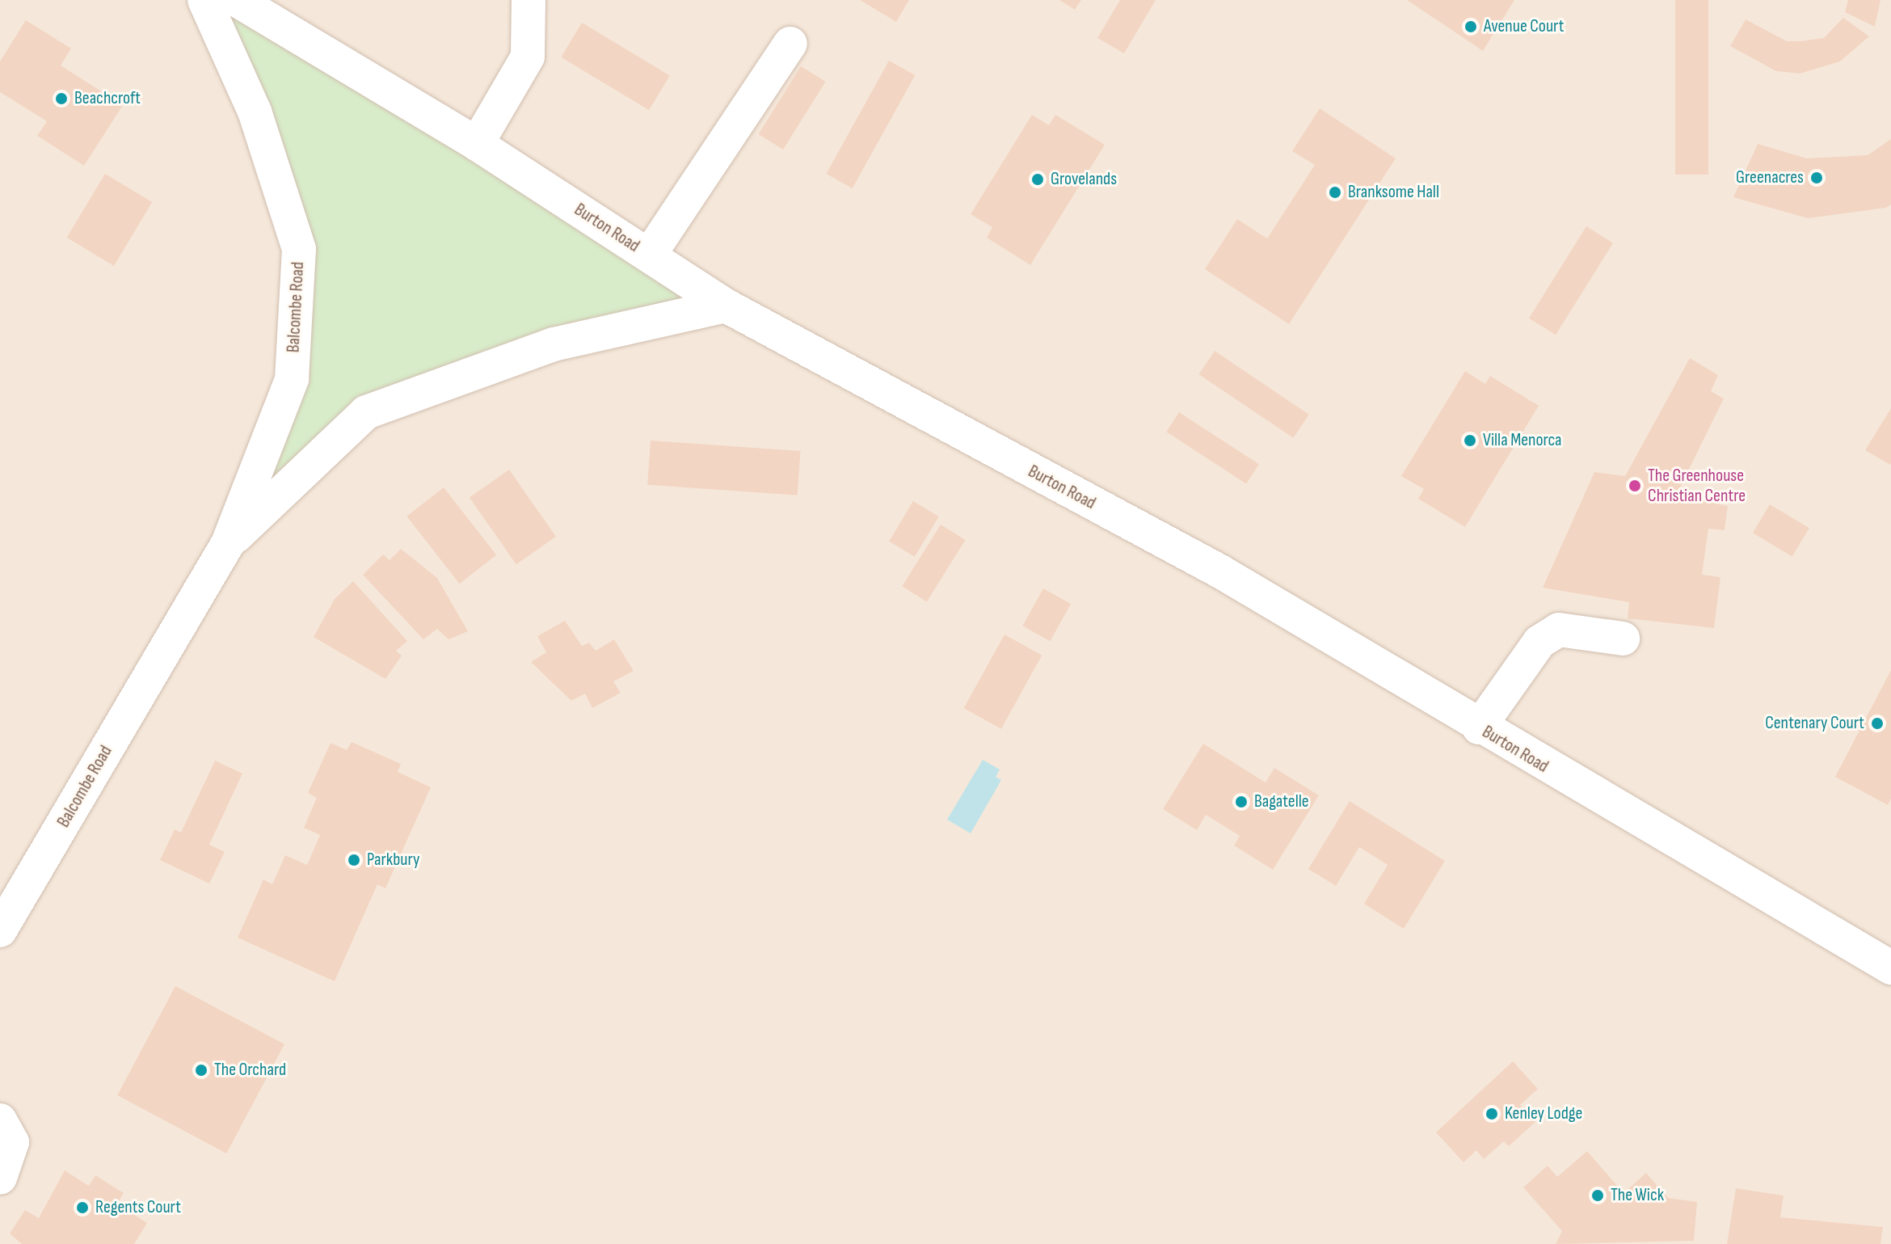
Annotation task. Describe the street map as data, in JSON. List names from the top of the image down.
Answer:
{
  "streets": {
    "street": ["Burton Road", "Balcombe Road"]
  },
  "crossings": [
    ["Burton Road", "Balcombe Road"]
  ],
  "places": [
    "Avenue Court",
    "Beachcroft",
    "Greenacres",
    "Grovelands",
    "Branksome Hall",
    "Villa Menorca",
    "The Greenhouse Christian Centre",
    "Centenary Court",
    "Bagatelle",
    "Parkbury",
    "The Orchard",
    "Kenley Lodge",
    "The Wick",
    "Regents Court"
  ]
}
